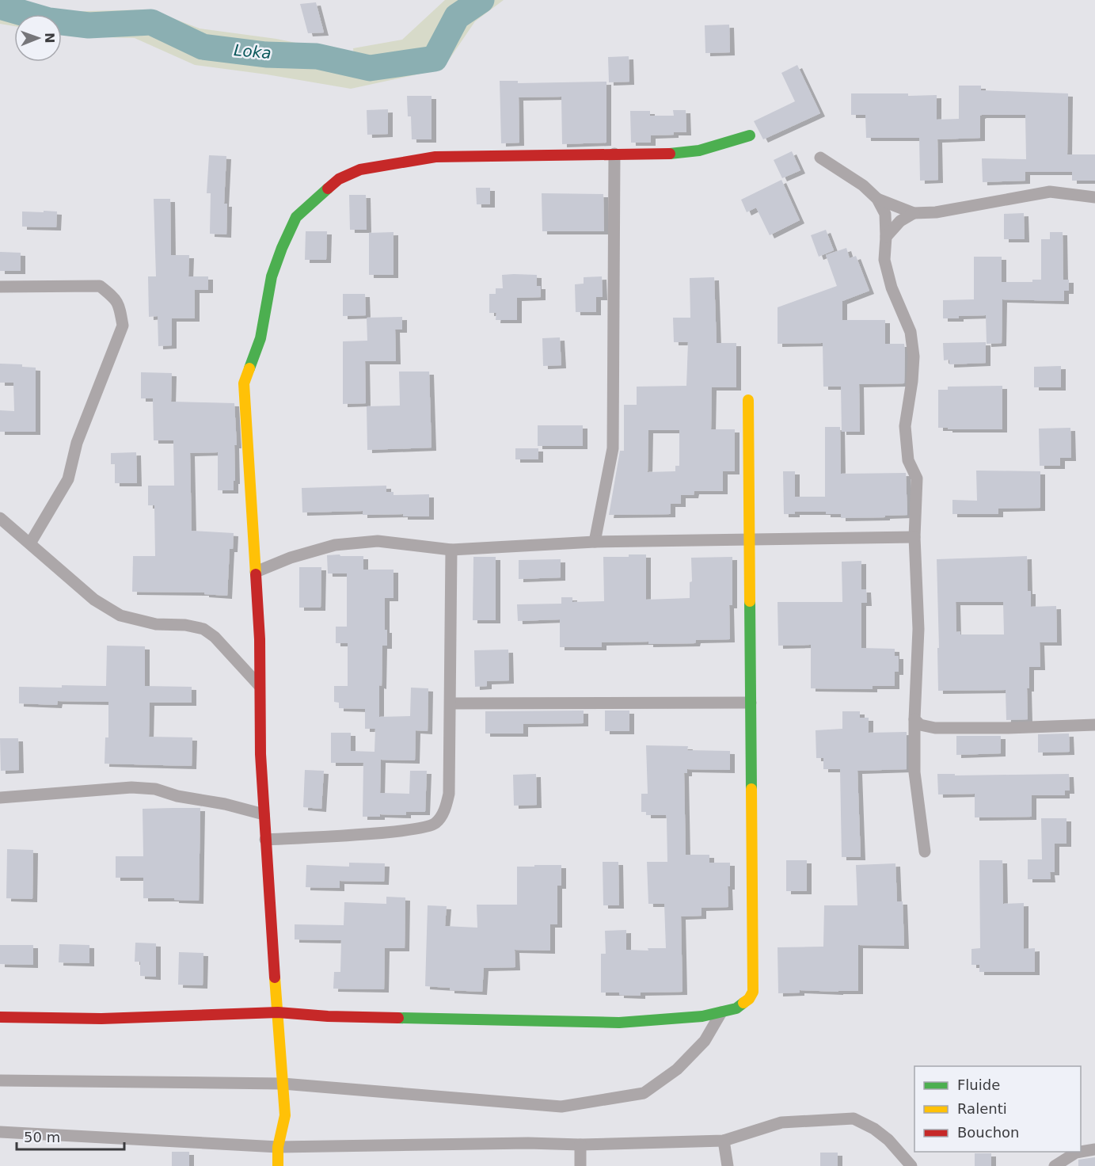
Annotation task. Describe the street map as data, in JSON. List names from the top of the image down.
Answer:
{
  "water": ["Loka"],
  "legend": ["Fluide", "Ralenti", "Bouchon"],
  "scale_bar": "50 m",
  "north": "right"
}
